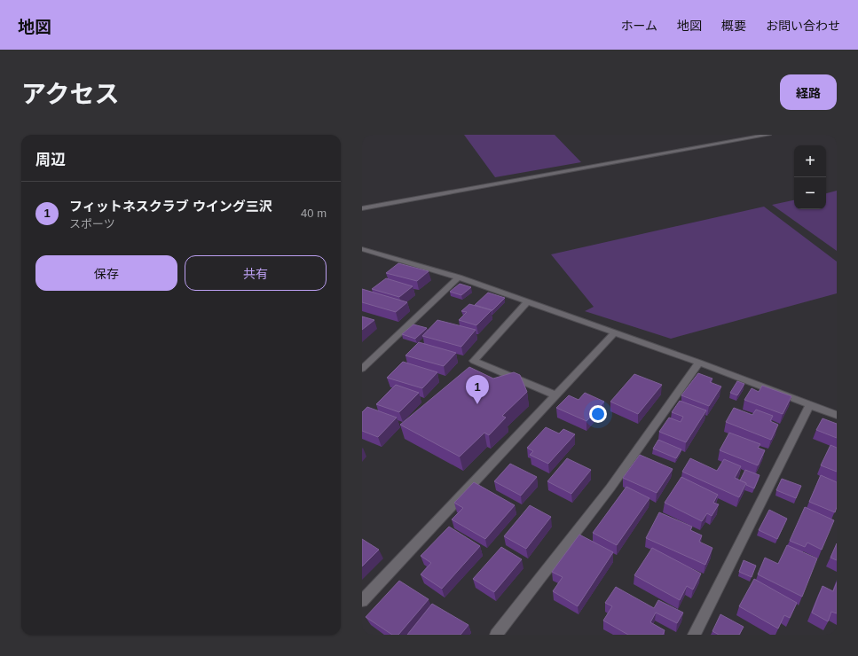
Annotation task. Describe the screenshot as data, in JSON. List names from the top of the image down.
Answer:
{
  "page": {
    "header": "地図",
    "nav": [
      "ホーム",
      "地図",
      "概要",
      "お問い合わせ"
    ],
    "title": "アクセス",
    "buttons": [
      "経路",
      ["保存", "共有"]
    ],
    "heading": "周辺",
    "map_buttons": ["+", "−"],
    "list": [
      {
        "mark": "1",
        "name": "フィットネスクラブ ウイング三沢",
        "note": "スポーツ",
        "value": "40 m"
      }
    ],
    "pins": "1"
  }
}
